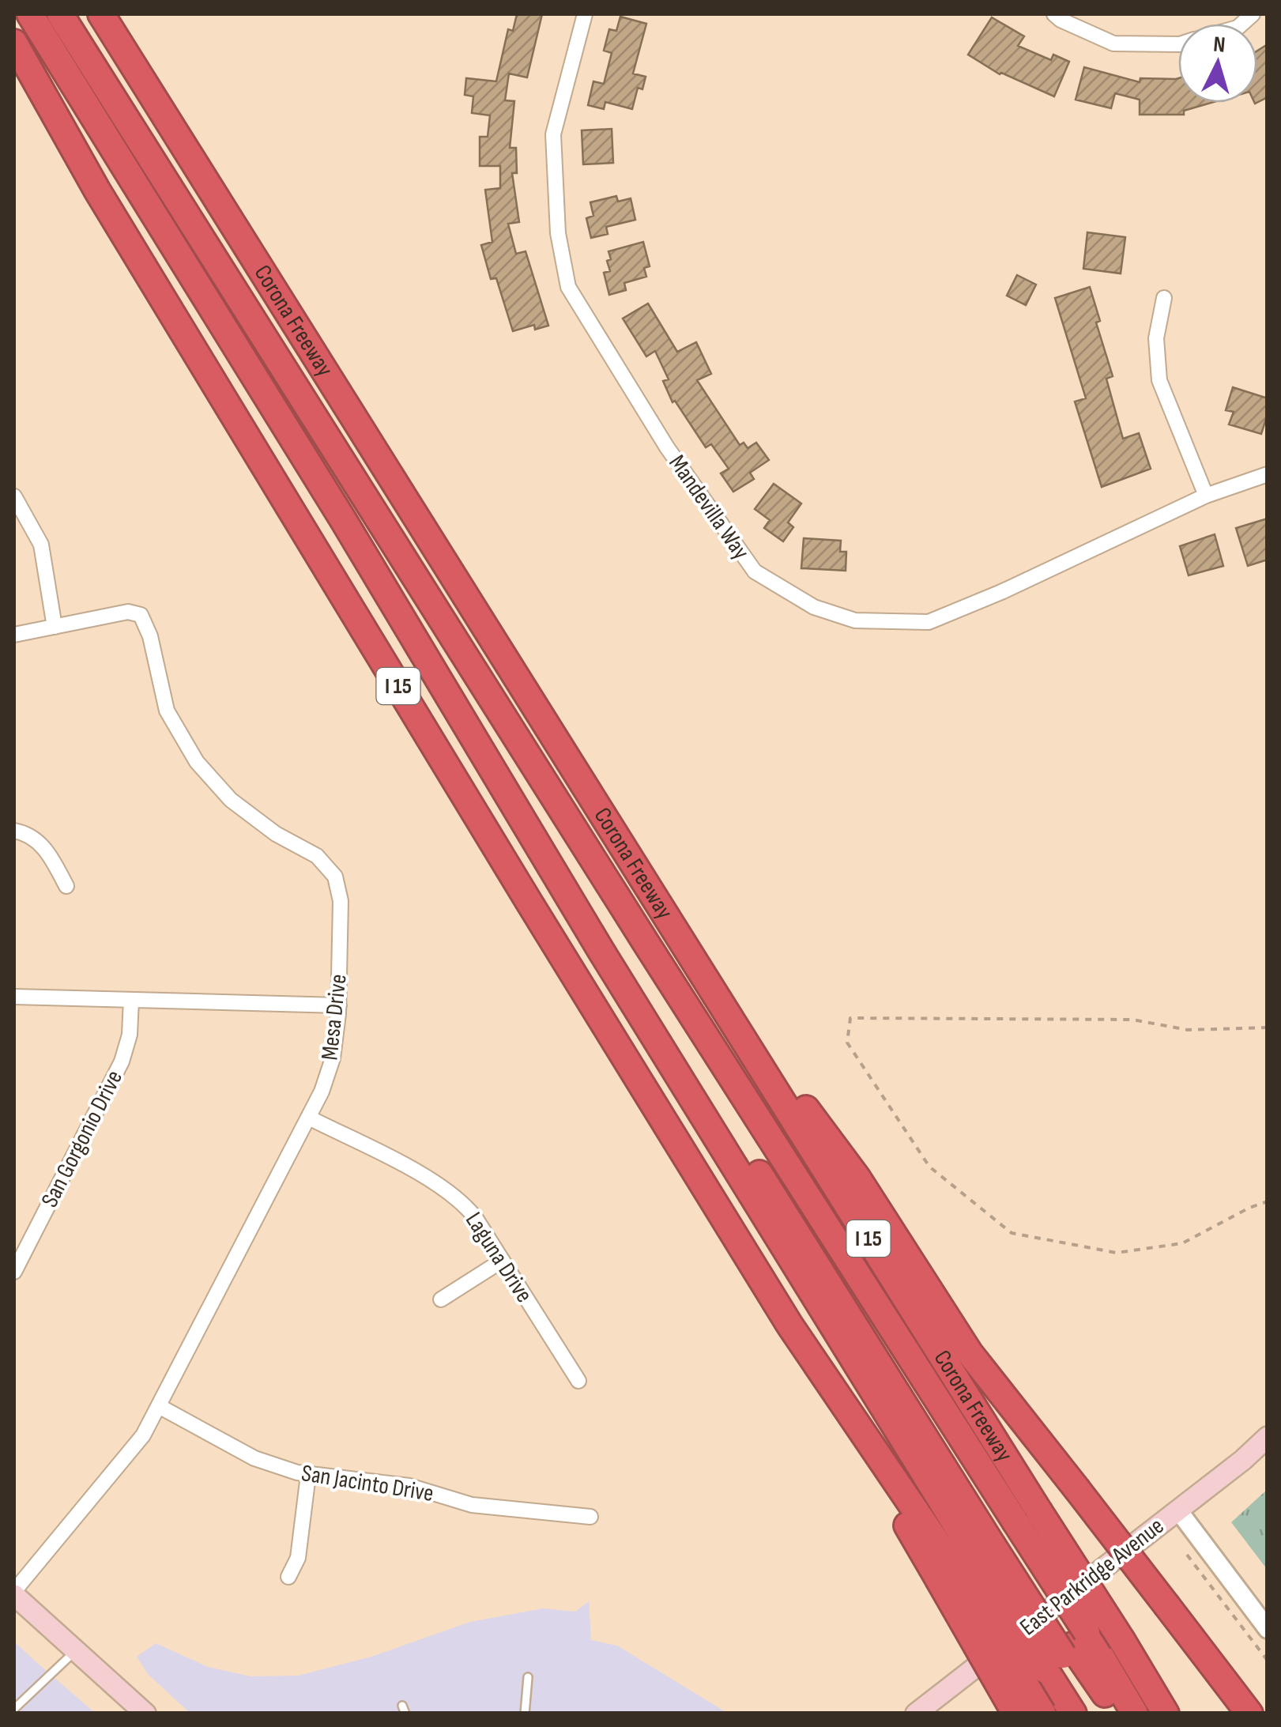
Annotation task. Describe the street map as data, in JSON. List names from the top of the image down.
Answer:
{
  "streets": {
    "highway": ["Corona Freeway", "I 15"],
    "main road": ["East Parkridge Avenue"],
    "street": [
      "Mandevilla Way",
      "Mesa Drive",
      "San Gorgonio Drive",
      "Laguna Drive",
      "San Jacinto Drive"
    ]
  },
  "crossings": [
    ["Mesa Drive", "Laguna Drive"],
    ["Mesa Drive", "San Jacinto Drive"]
  ],
  "north": "top"
}
